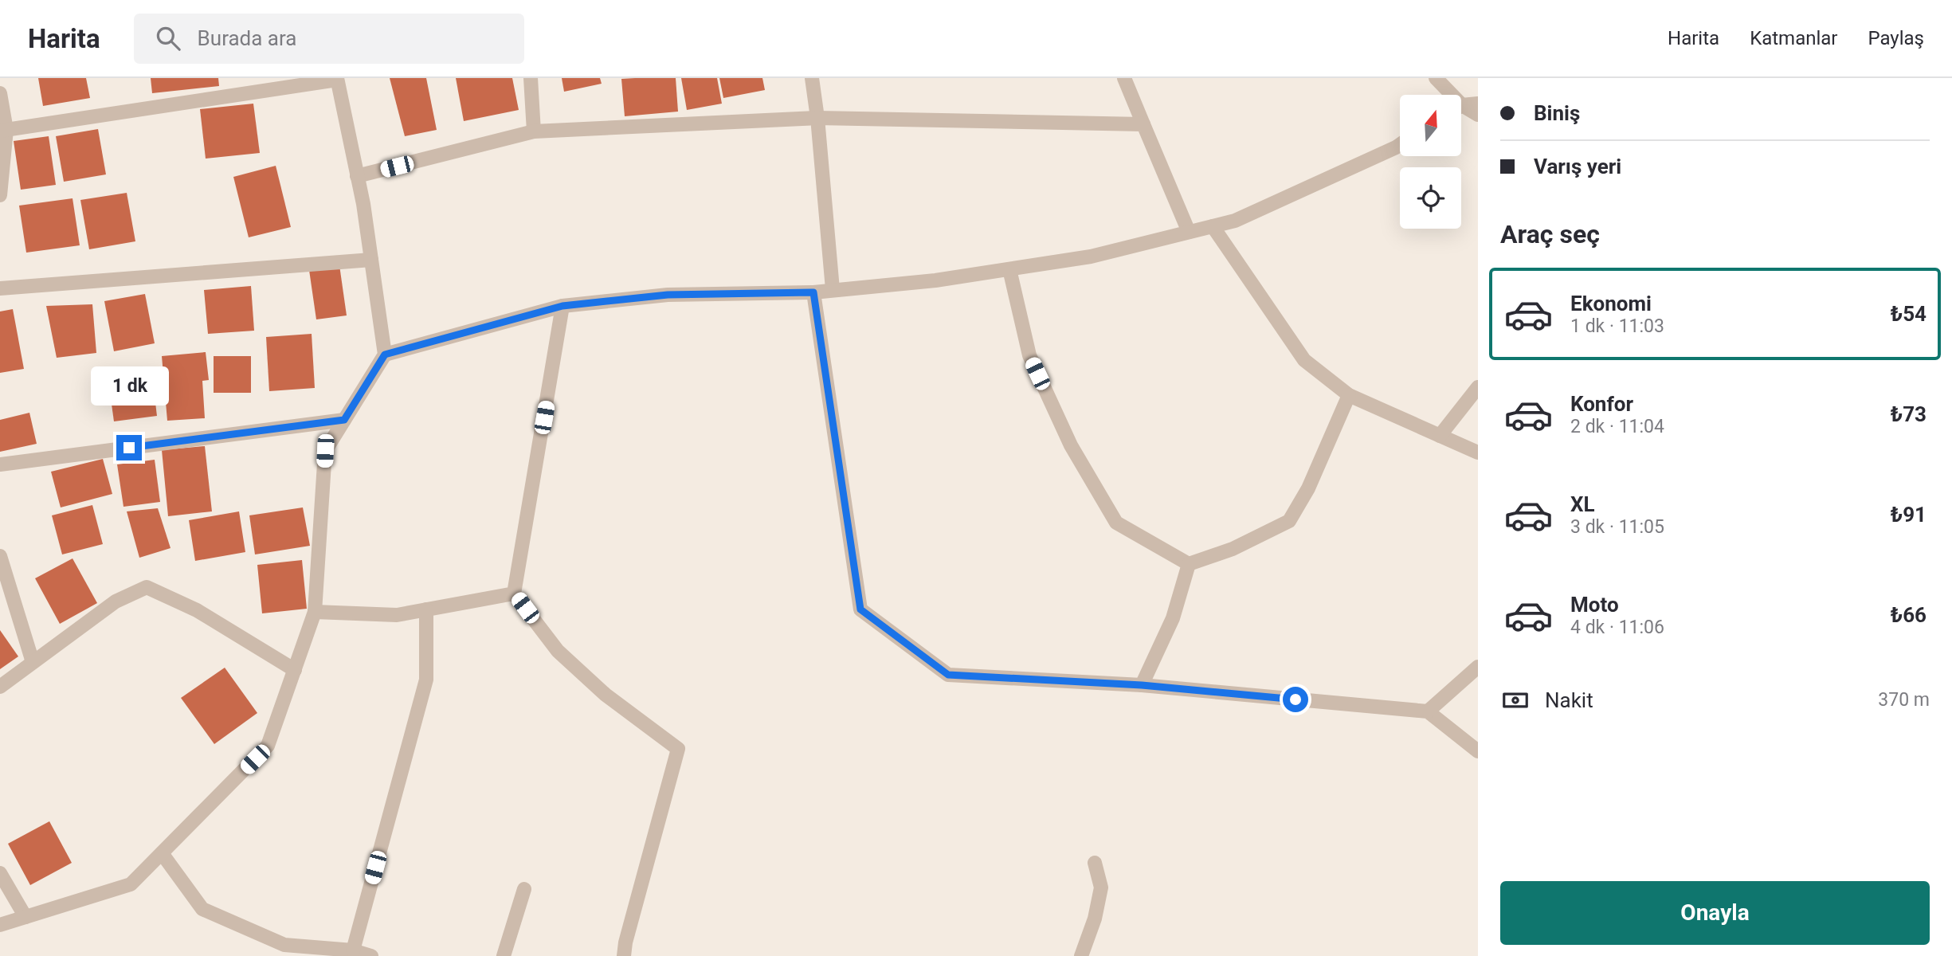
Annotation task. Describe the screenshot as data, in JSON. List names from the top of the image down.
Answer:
{
  "north": "top",
  "page": {
    "header": "Harita",
    "search": "Burada ara",
    "nav": ["Harita", "Katmanlar", "Paylaş"],
    "banner": ["Biniş", "Varış yeri"],
    "heading": "Araç seç",
    "list": [
      {
        "name": "Ekonomi",
        "note": "1 dk · 11:03",
        "value": "₺54"
      },
      {
        "name": "Konfor",
        "note": "2 dk · 11:04",
        "value": "₺73"
      },
      {
        "name": "XL",
        "note": "3 dk · 11:05",
        "value": "₺91"
      },
      {
        "name": "Moto",
        "note": "4 dk · 11:06",
        "value": "₺66"
      }
    ],
    "bubble": "1 dk",
    "pay": ["Nakit", "370 m"],
    "buttons": "Onayla"
  }
}
